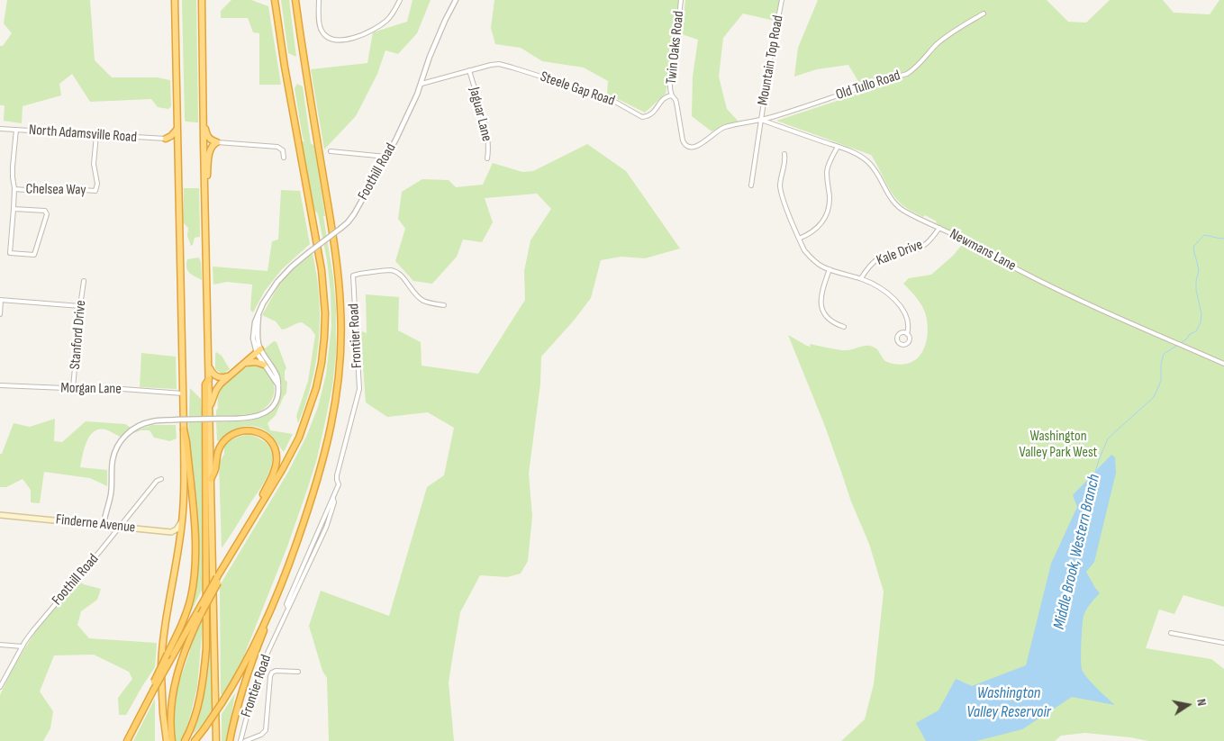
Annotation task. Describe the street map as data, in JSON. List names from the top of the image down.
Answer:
{
  "streets": {
    "main road": ["Finderne Avenue"],
    "street": [
      "Twin Oaks Road",
      "Mountain Top Road",
      "Old Tullo Road",
      "Steele Gap Road",
      "Jaguar Lane",
      "North Adamsville Road",
      "Foothill Road",
      "Chelsea Way",
      "Newmans Lane",
      "Kale Drive",
      "Stanford Drive",
      "Frontier Road",
      "Morgan Lane"
    ]
  },
  "crossings": [
    ["Twin Oaks Road", "Steele Gap Road"],
    ["Mountain Top Road", "Old Tullo Road"],
    ["Mountain Top Road", "Newmans Lane"],
    ["Old Tullo Road", "Newmans Lane"],
    ["Steele Gap Road", "Jaguar Lane"],
    ["Steele Gap Road", "Foothill Road"],
    ["North Adamsville Road", "Chelsea Way"],
    ["Foothill Road", "Finderne Avenue"],
    ["Newmans Lane", "Kale Drive"],
    ["Stanford Drive", "Morgan Lane"]
  ],
  "water": ["Middle Brook, Western Branch", "Washington Valley Reservoir"],
  "parks": ["Washington Valley Park West"],
  "north": "right"
}
